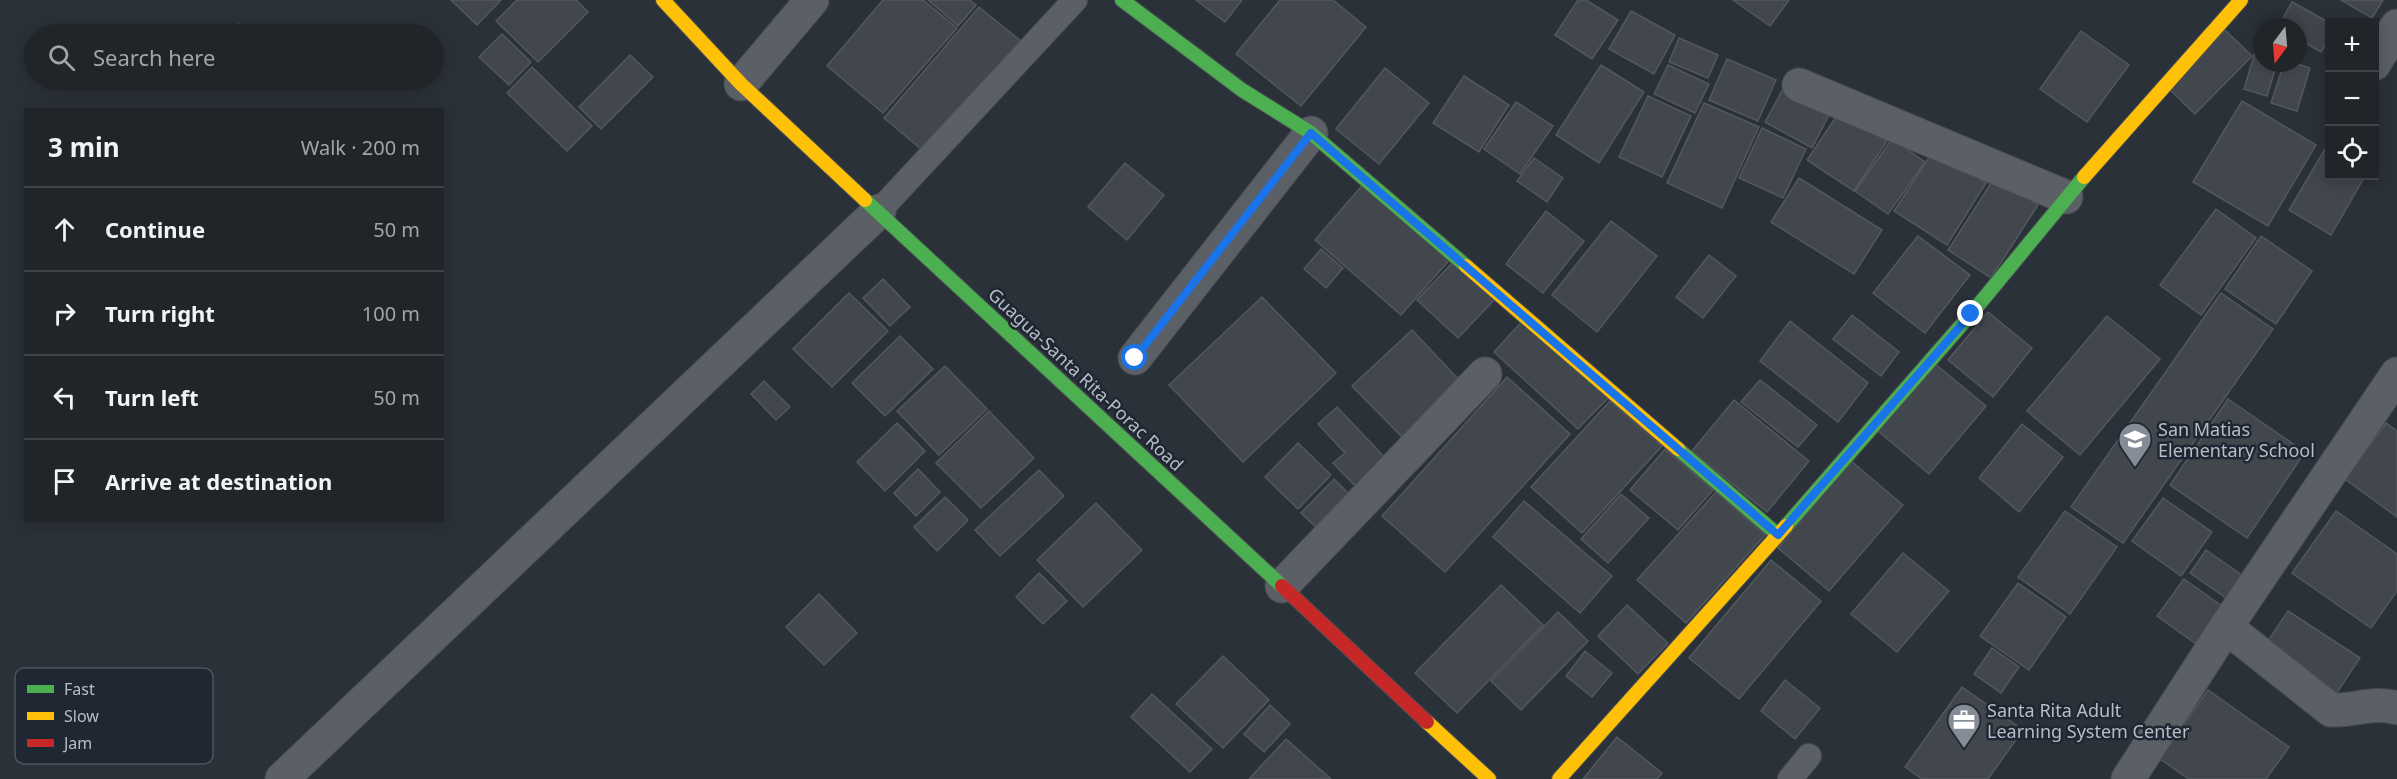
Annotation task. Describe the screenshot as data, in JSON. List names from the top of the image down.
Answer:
{
  "streets": {
    "street": ["Guagua-Santa Rita-Porac Road"]
  },
  "places": {
    "school or university": ["San Matias Elementary School"],
    "office": ["Santa Rita Adult Learning System Center"]
  },
  "legend": ["Fast", "Slow", "Jam"],
  "north": "bottom",
  "page": {
    "map_buttons": ["+", "−"],
    "search": "Search here",
    "heading": ["3 min", "Walk · 200 m"],
    "list": [
      ["Continue", "50 m"],
      ["Turn right", "100 m"],
      ["Turn left", "50 m"],
      "Arrive at destination"
    ]
  }
}
